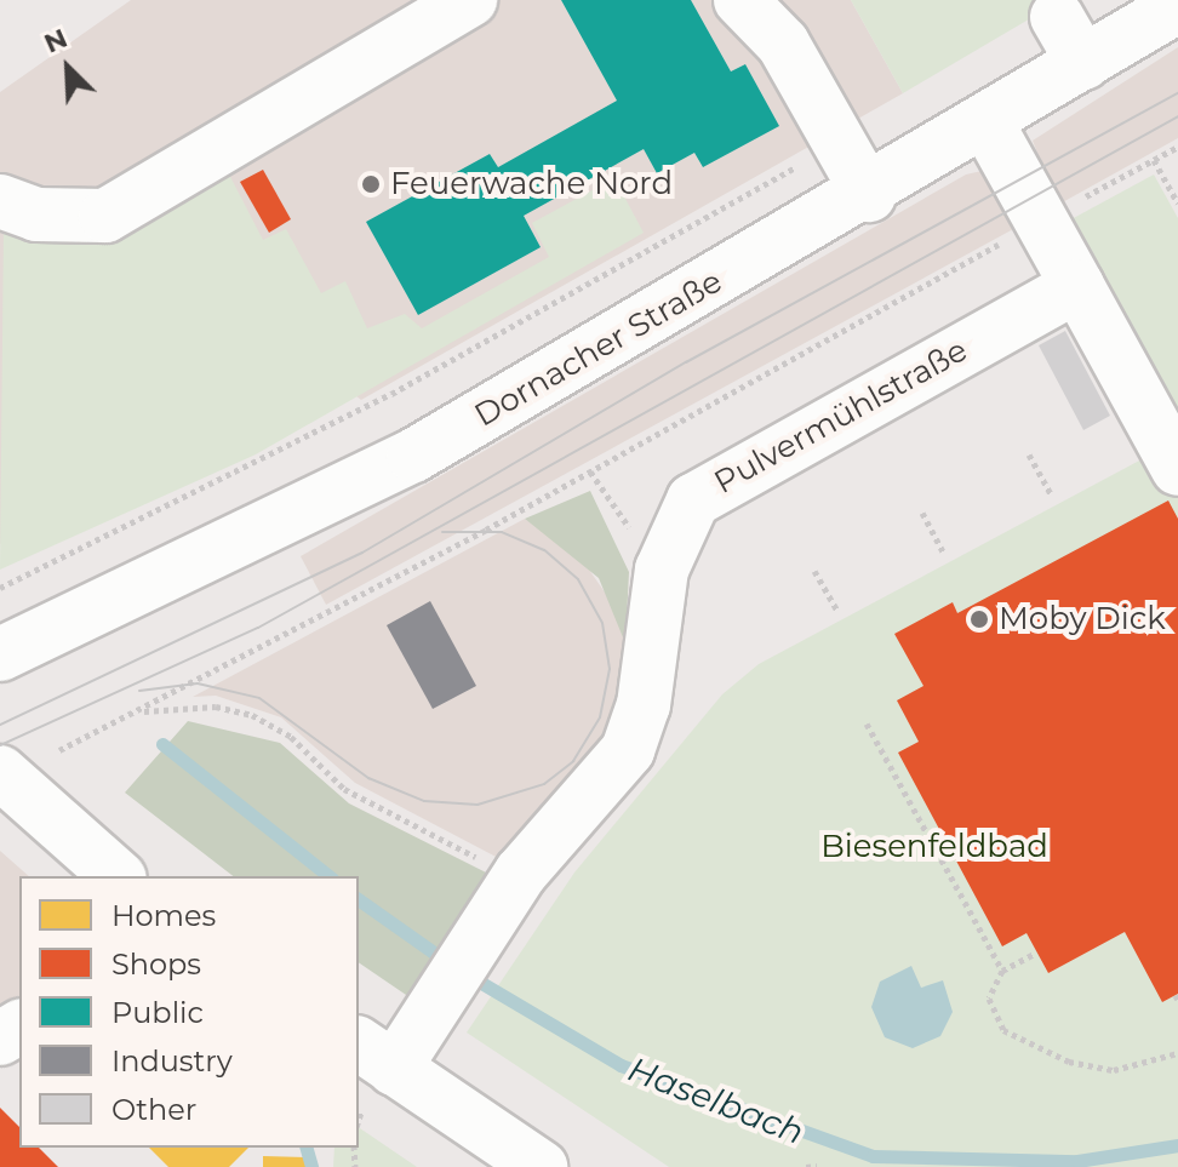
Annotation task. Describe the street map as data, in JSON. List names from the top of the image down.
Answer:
{
  "streets": {
    "street": ["Dornacher Straße", "Pulvermühlstraße"]
  },
  "water": ["Haselbach"],
  "parks": ["Biesenfeldbad"],
  "places": ["Feuerwache Nord", "Moby Dick"],
  "legend": [
    "Homes",
    "Shops",
    "Public",
    "Industry",
    "Other"
  ],
  "north": "top left"
}
